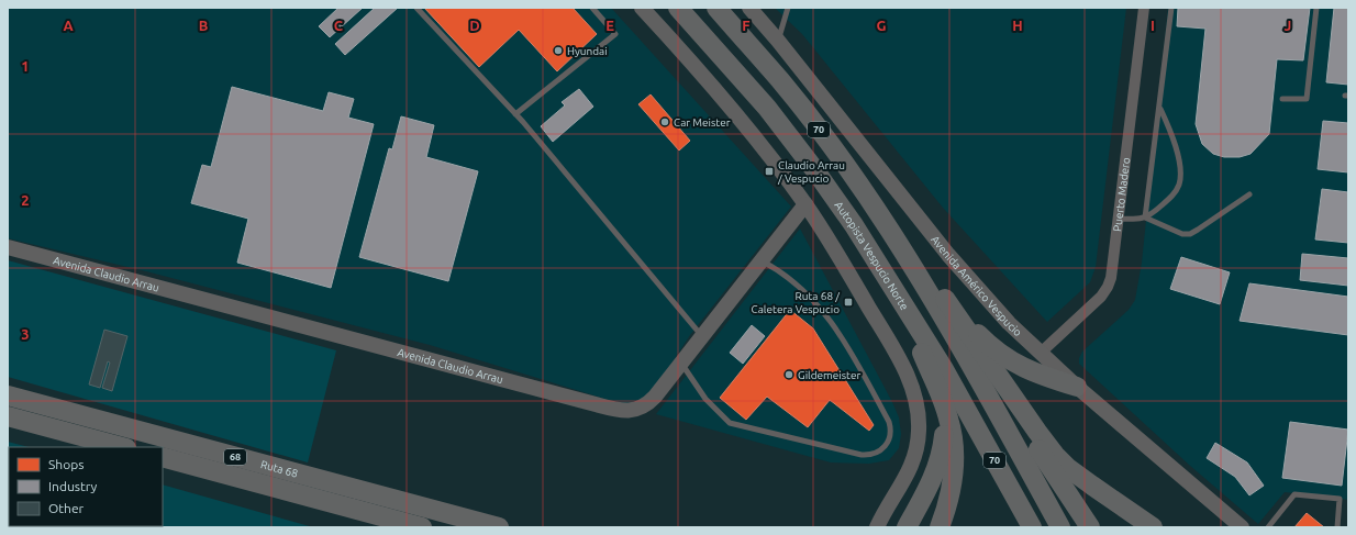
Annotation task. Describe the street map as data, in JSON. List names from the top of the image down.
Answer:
{
  "streets": {
    "highway": [
      "70",
      "Autopista Vespucio Norte",
      "68",
      "Ruta 68"
    ],
    "main road": ["Avenida Claudio Arrau", "Avenida Américo Vespucio"],
    "street": ["Puerto Madero"]
  },
  "crossings": [
    ["Puerto Madero", "Avenida Américo Vespucio"]
  ],
  "places": {
    "other": ["Hyundai", "Car Meister", "Gildemeister"],
    "transit": ["Claudio Arrau / Vespucio", "Ruta 68 / Caletera Vespucio"]
  },
  "legend": ["Shops", "Industry", "Other"],
  "grid": {
    "columns": [
      "A",
      "B",
      "C",
      "D",
      "E",
      "F",
      "G",
      "H",
      "I",
      "J"
    ],
    "rows": ["1", "2", "3"]
  }
}
